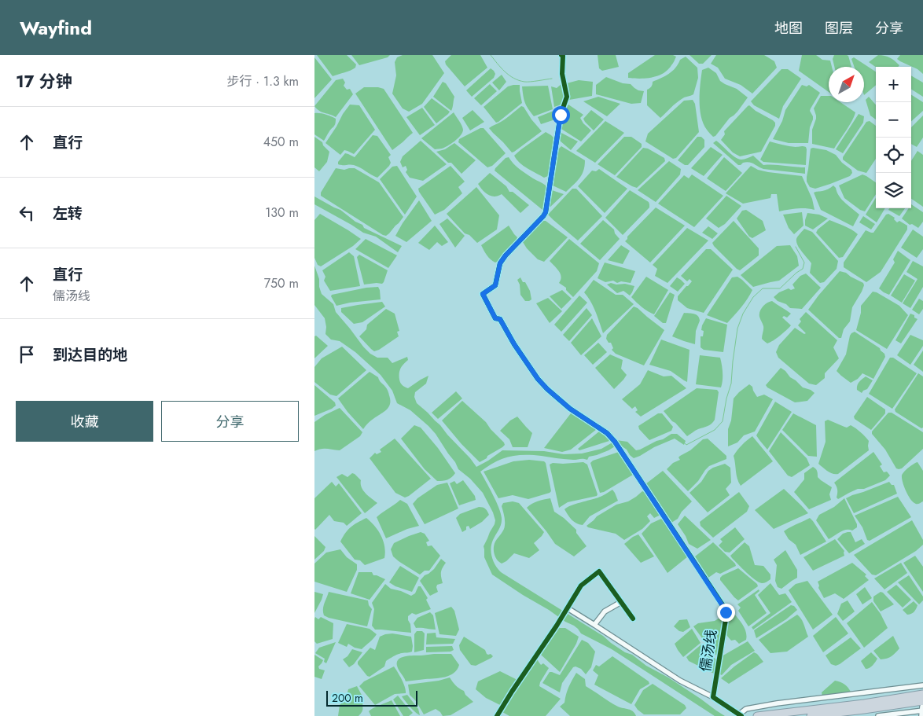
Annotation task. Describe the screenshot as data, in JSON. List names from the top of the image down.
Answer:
{
  "streets": {
    "street": ["儒汤线"]
  },
  "scale_bar": "200 m",
  "north": "top right",
  "page": {
    "header": "Wayfind",
    "nav": ["地图", "图层", "分享"],
    "heading": ["17 分钟", "步行 · 1.3 km"],
    "map_buttons": ["+", "−"],
    "list": [
      ["直行", "450 m"],
      ["左转", "130 m"],
      ["直行", "儒汤线", "750 m"],
      "到达目的地"
    ],
    "buttons": ["收藏", "分享"],
    "scale": "200 m"
  }
}
